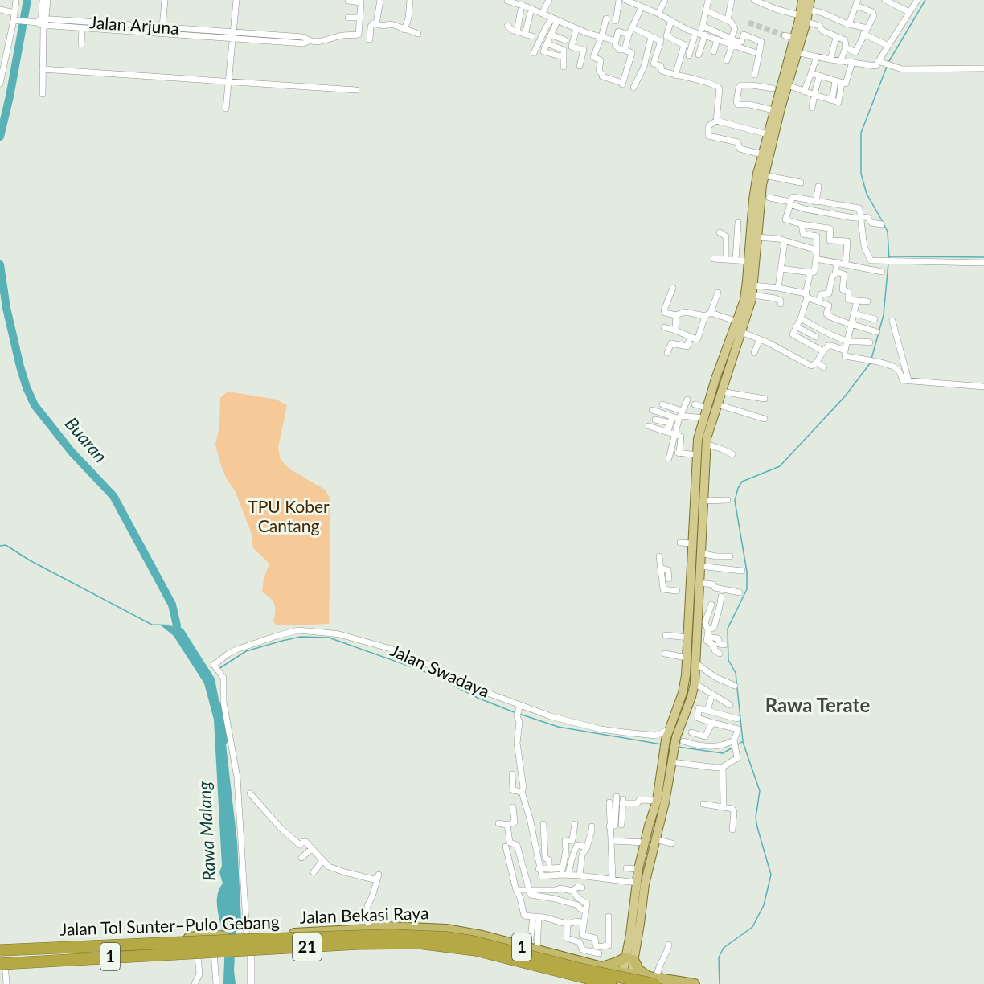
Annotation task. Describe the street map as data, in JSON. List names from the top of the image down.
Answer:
{
  "streets": {
    "highway": [
      "Jalan Bekasi Raya",
      "Jalan Tol Sunter–Pulo Gebang",
      "21",
      "1"
    ],
    "street": ["Jalan Arjuna", "Jalan Swadaya"]
  },
  "crossings": [
    ["Jalan Swadaya", "Jalan Bekasi Raya"],
    ["Jalan Bekasi Raya", "Jalan Tol Sunter–Pulo Gebang"]
  ],
  "districts": ["Rawa Terate"],
  "water": ["Buaran", "Rawa Malang"],
  "parks": ["TPU Kober Cantang"]
}
